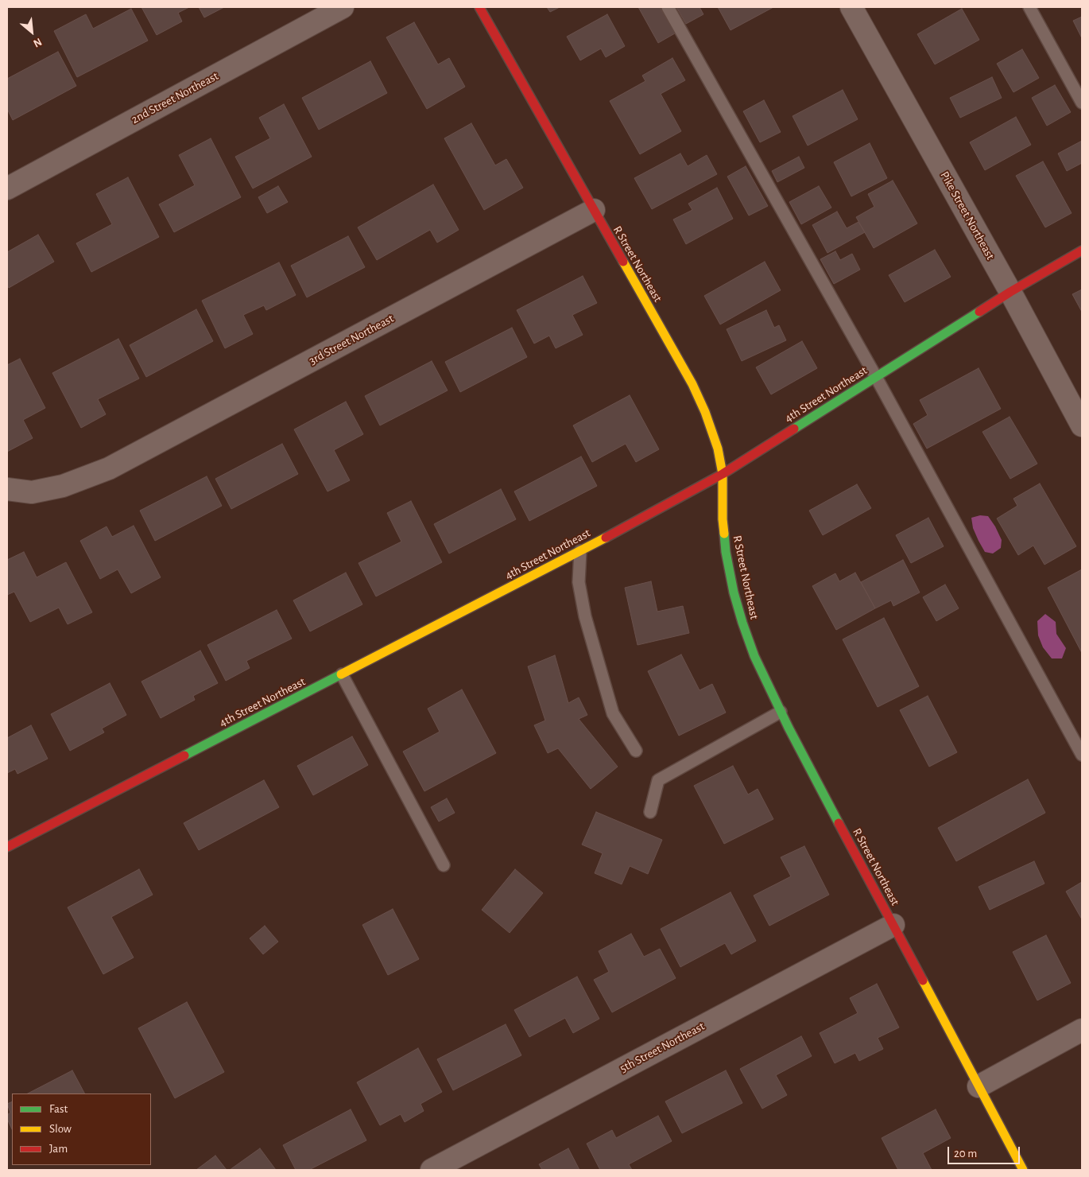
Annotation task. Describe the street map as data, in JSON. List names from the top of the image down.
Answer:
{
  "streets": {
    "street": [
      "2nd Street Northeast",
      "Pike Street Northeast",
      "R Street Northeast",
      "3rd Street Northeast",
      "4th Street Northeast",
      "5th Street Northeast"
    ]
  },
  "crossings": [
    ["Pike Street Northeast", "4th Street Northeast"],
    ["R Street Northeast", "3rd Street Northeast"],
    ["R Street Northeast", "4th Street Northeast"],
    ["R Street Northeast", "5th Street Northeast"]
  ],
  "legend": ["Fast", "Slow", "Jam"],
  "scale_bar": "20 m",
  "north": "bottom right"
}
